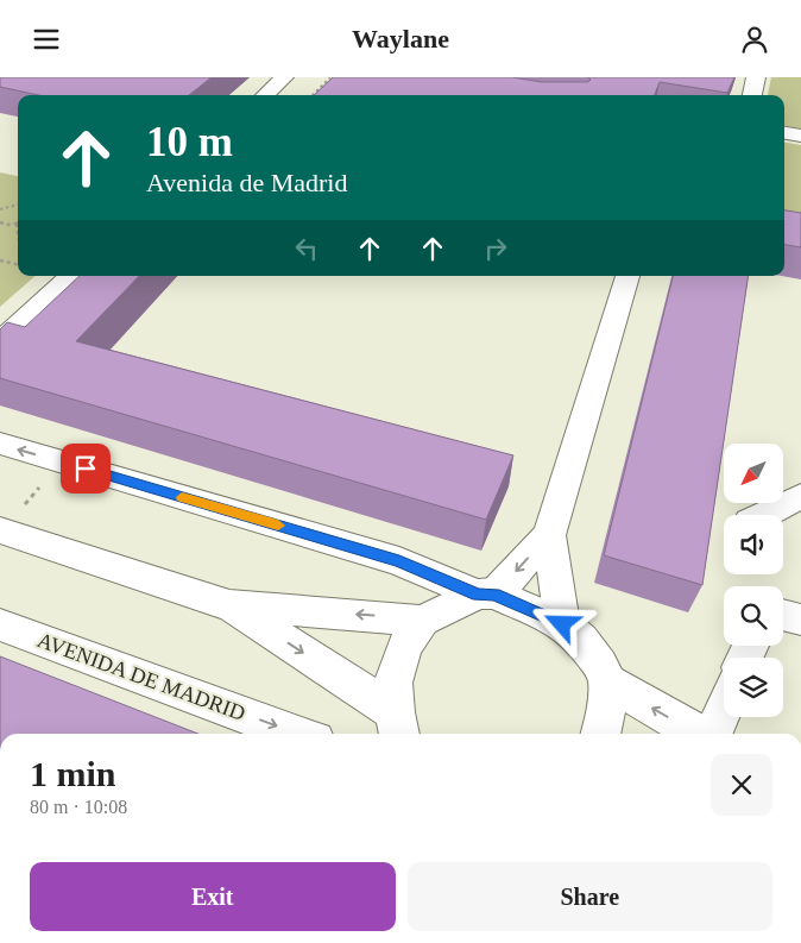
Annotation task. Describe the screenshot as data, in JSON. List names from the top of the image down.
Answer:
{
  "streets": {
    "street": ["AVENIDA DE MADRID"]
  },
  "north": "bottom left",
  "page": {
    "header": "Waylane",
    "turn": ["10 m", "Avenida de Madrid"],
    "heading": ["1 min", "80 m · 10:08"],
    "buttons": ["Exit", "Share"]
  }
}
